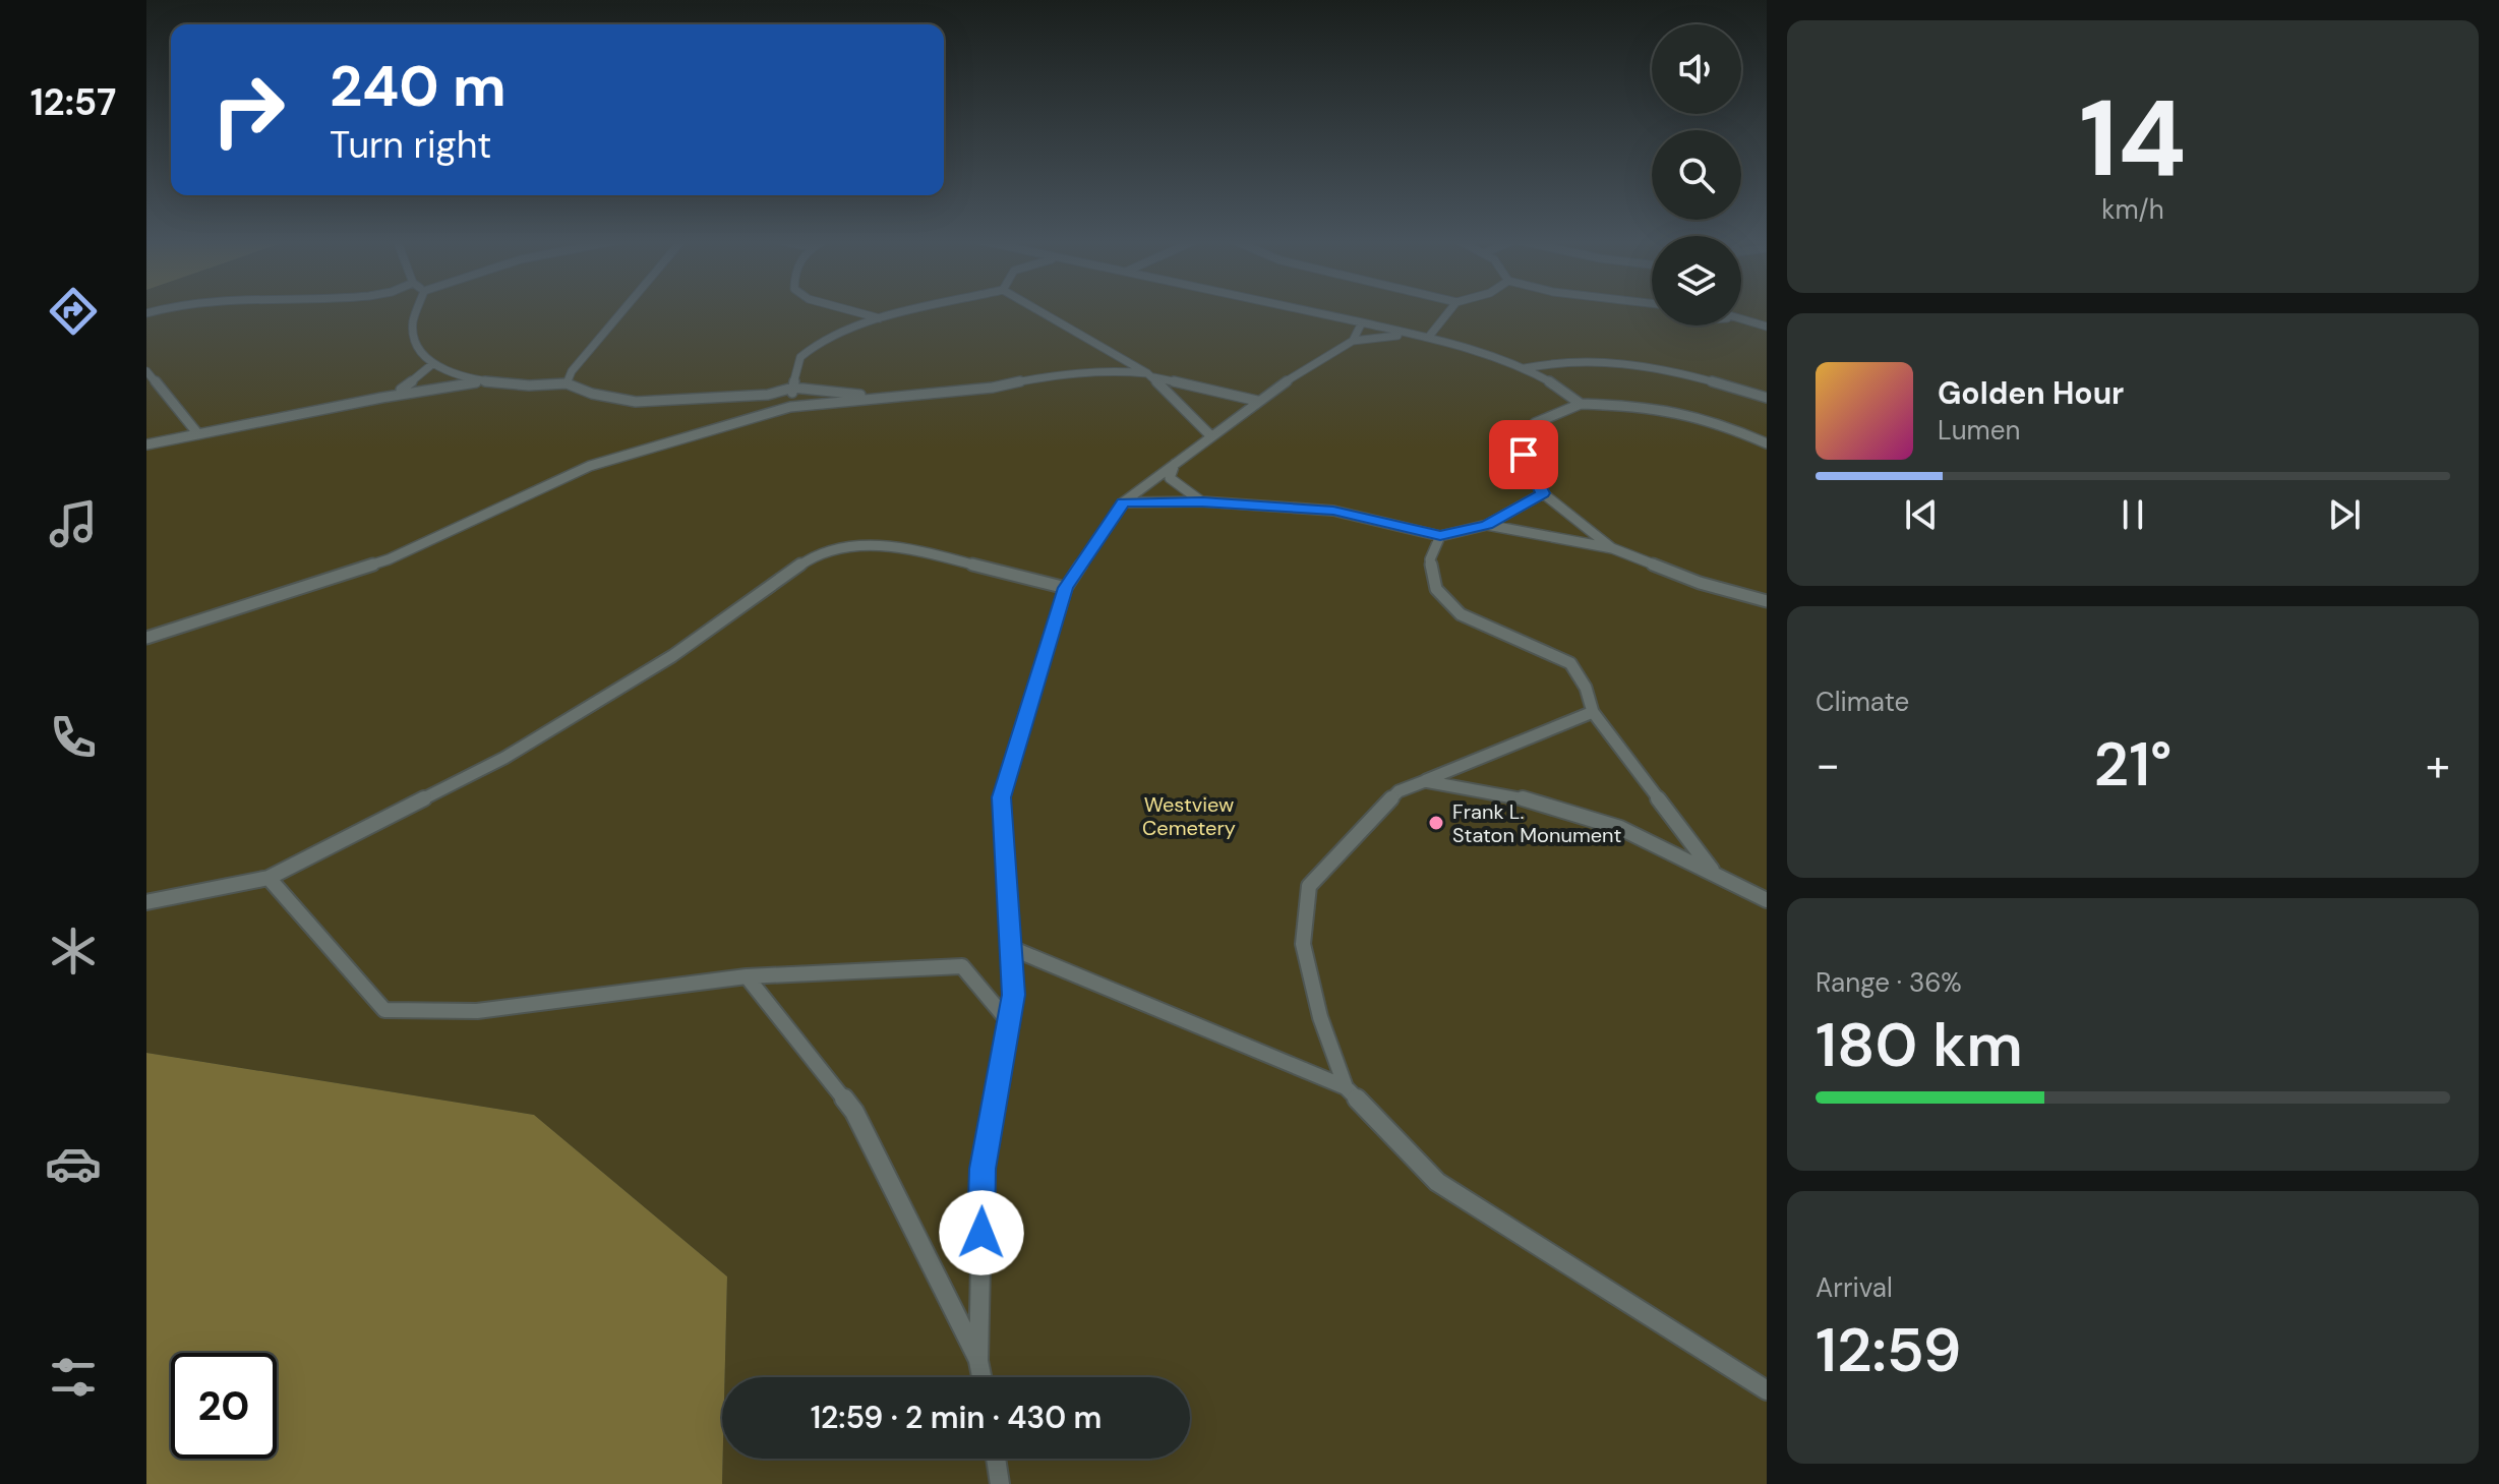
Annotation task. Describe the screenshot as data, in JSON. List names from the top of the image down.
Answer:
{
  "parks": ["Westview Cemetery"],
  "places": ["Frank L. Staton Monument"],
  "page": {
    "tabs": "12:57",
    "tile": [
      ["14", "km/h"],
      "Climate",
      ["Range · 36%", "180 km"],
      ["Arrival", "12:59"]
    ],
    "turn": ["240 m", "Turn right"],
    "song": ["Golden Hour", "Lumen"],
    "heat": ["−", "21°", "+"],
    "limit": "20",
    "trip": "12:59 · 2 min · 430 m"
  }
}
